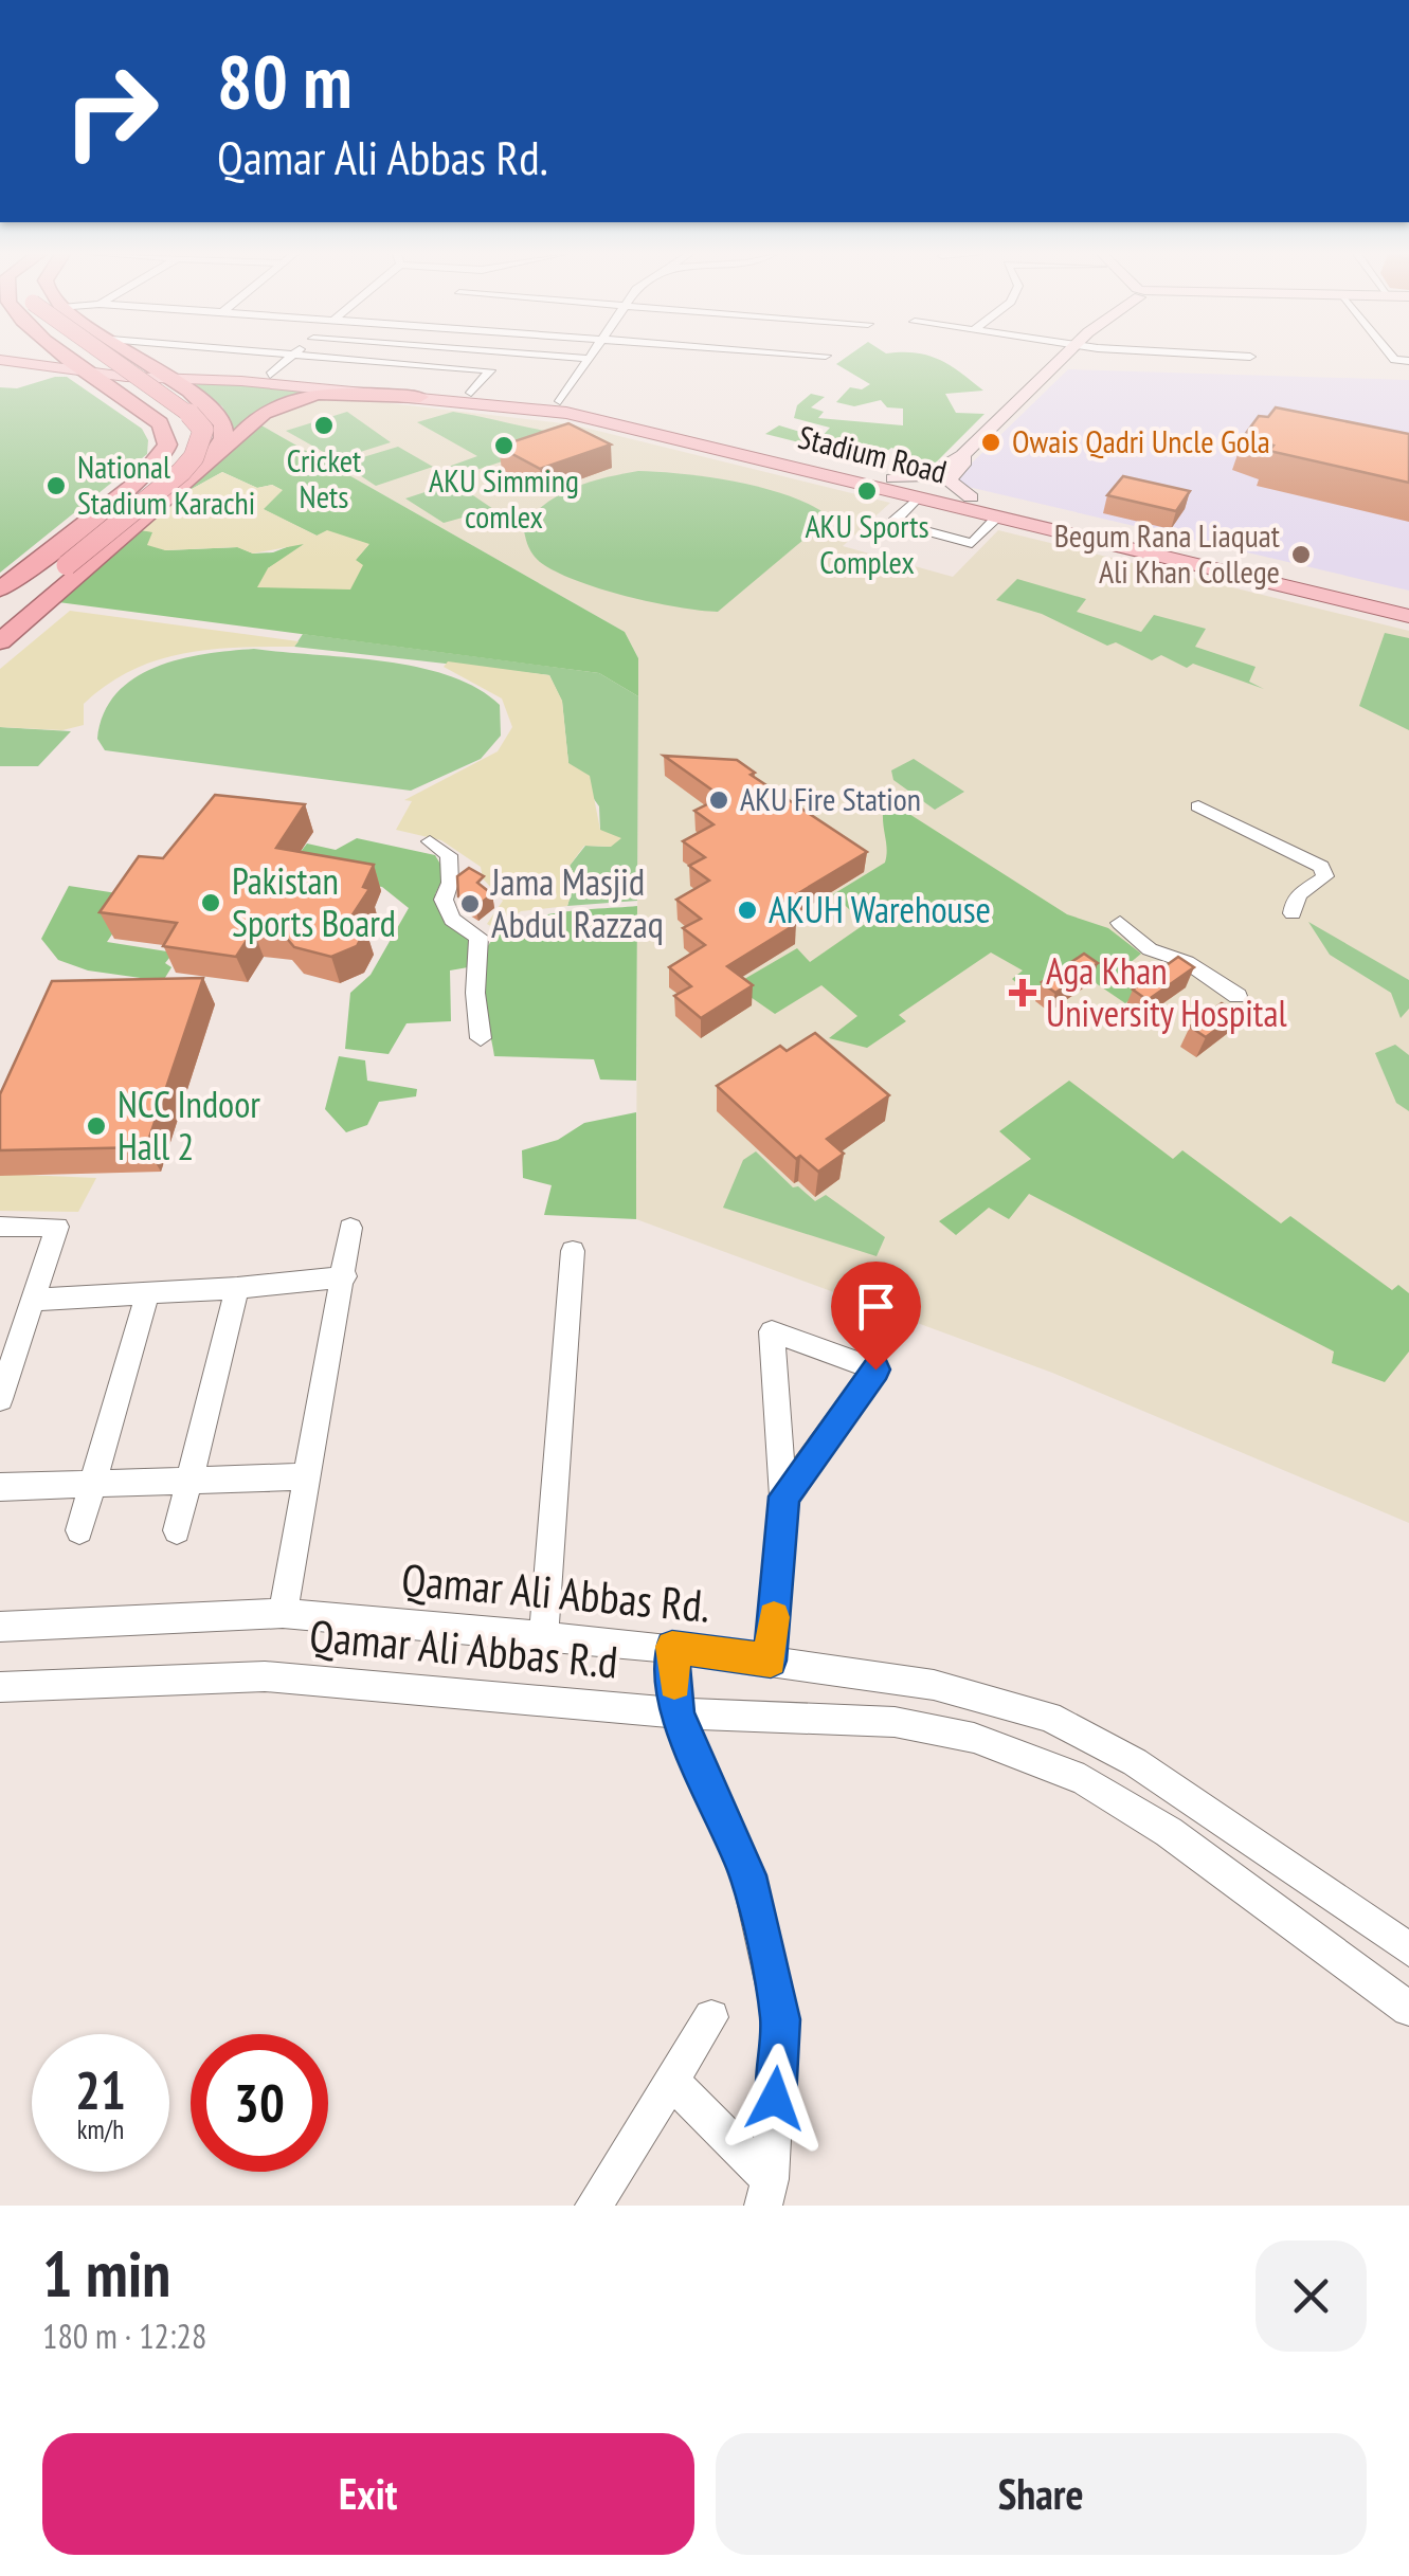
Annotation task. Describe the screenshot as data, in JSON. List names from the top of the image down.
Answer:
{
  "streets": {
    "main road": ["Stadium Road"],
    "street": ["Qamar Ali Abbas Rd.", "Qamar Ali Abbas R.d"]
  },
  "places": {
    "other": [
      "Cricket Nets",
      "Owais Qadri Uncle Gola",
      "AKU Simming comlex",
      "National Stadium Karachi",
      "AKU Sports Complex",
      "Begum Rana Liaquat Ali Khan College",
      "AKU Fire Station",
      "Pakistan Sports Board",
      "Jama Masjid Abdul Razzaq",
      "AKUH Warehouse",
      "NCC Indoor Hall 2"
    ],
    "health": ["Aga Khan University Hospital"]
  },
  "page": {
    "turn": ["80 m", "Qamar Ali Abbas Rd."],
    "speed": "21 km/h",
    "limit": "30",
    "heading": ["1 min", "180 m · 12:28"],
    "buttons": ["Exit", "Share"]
  }
}
